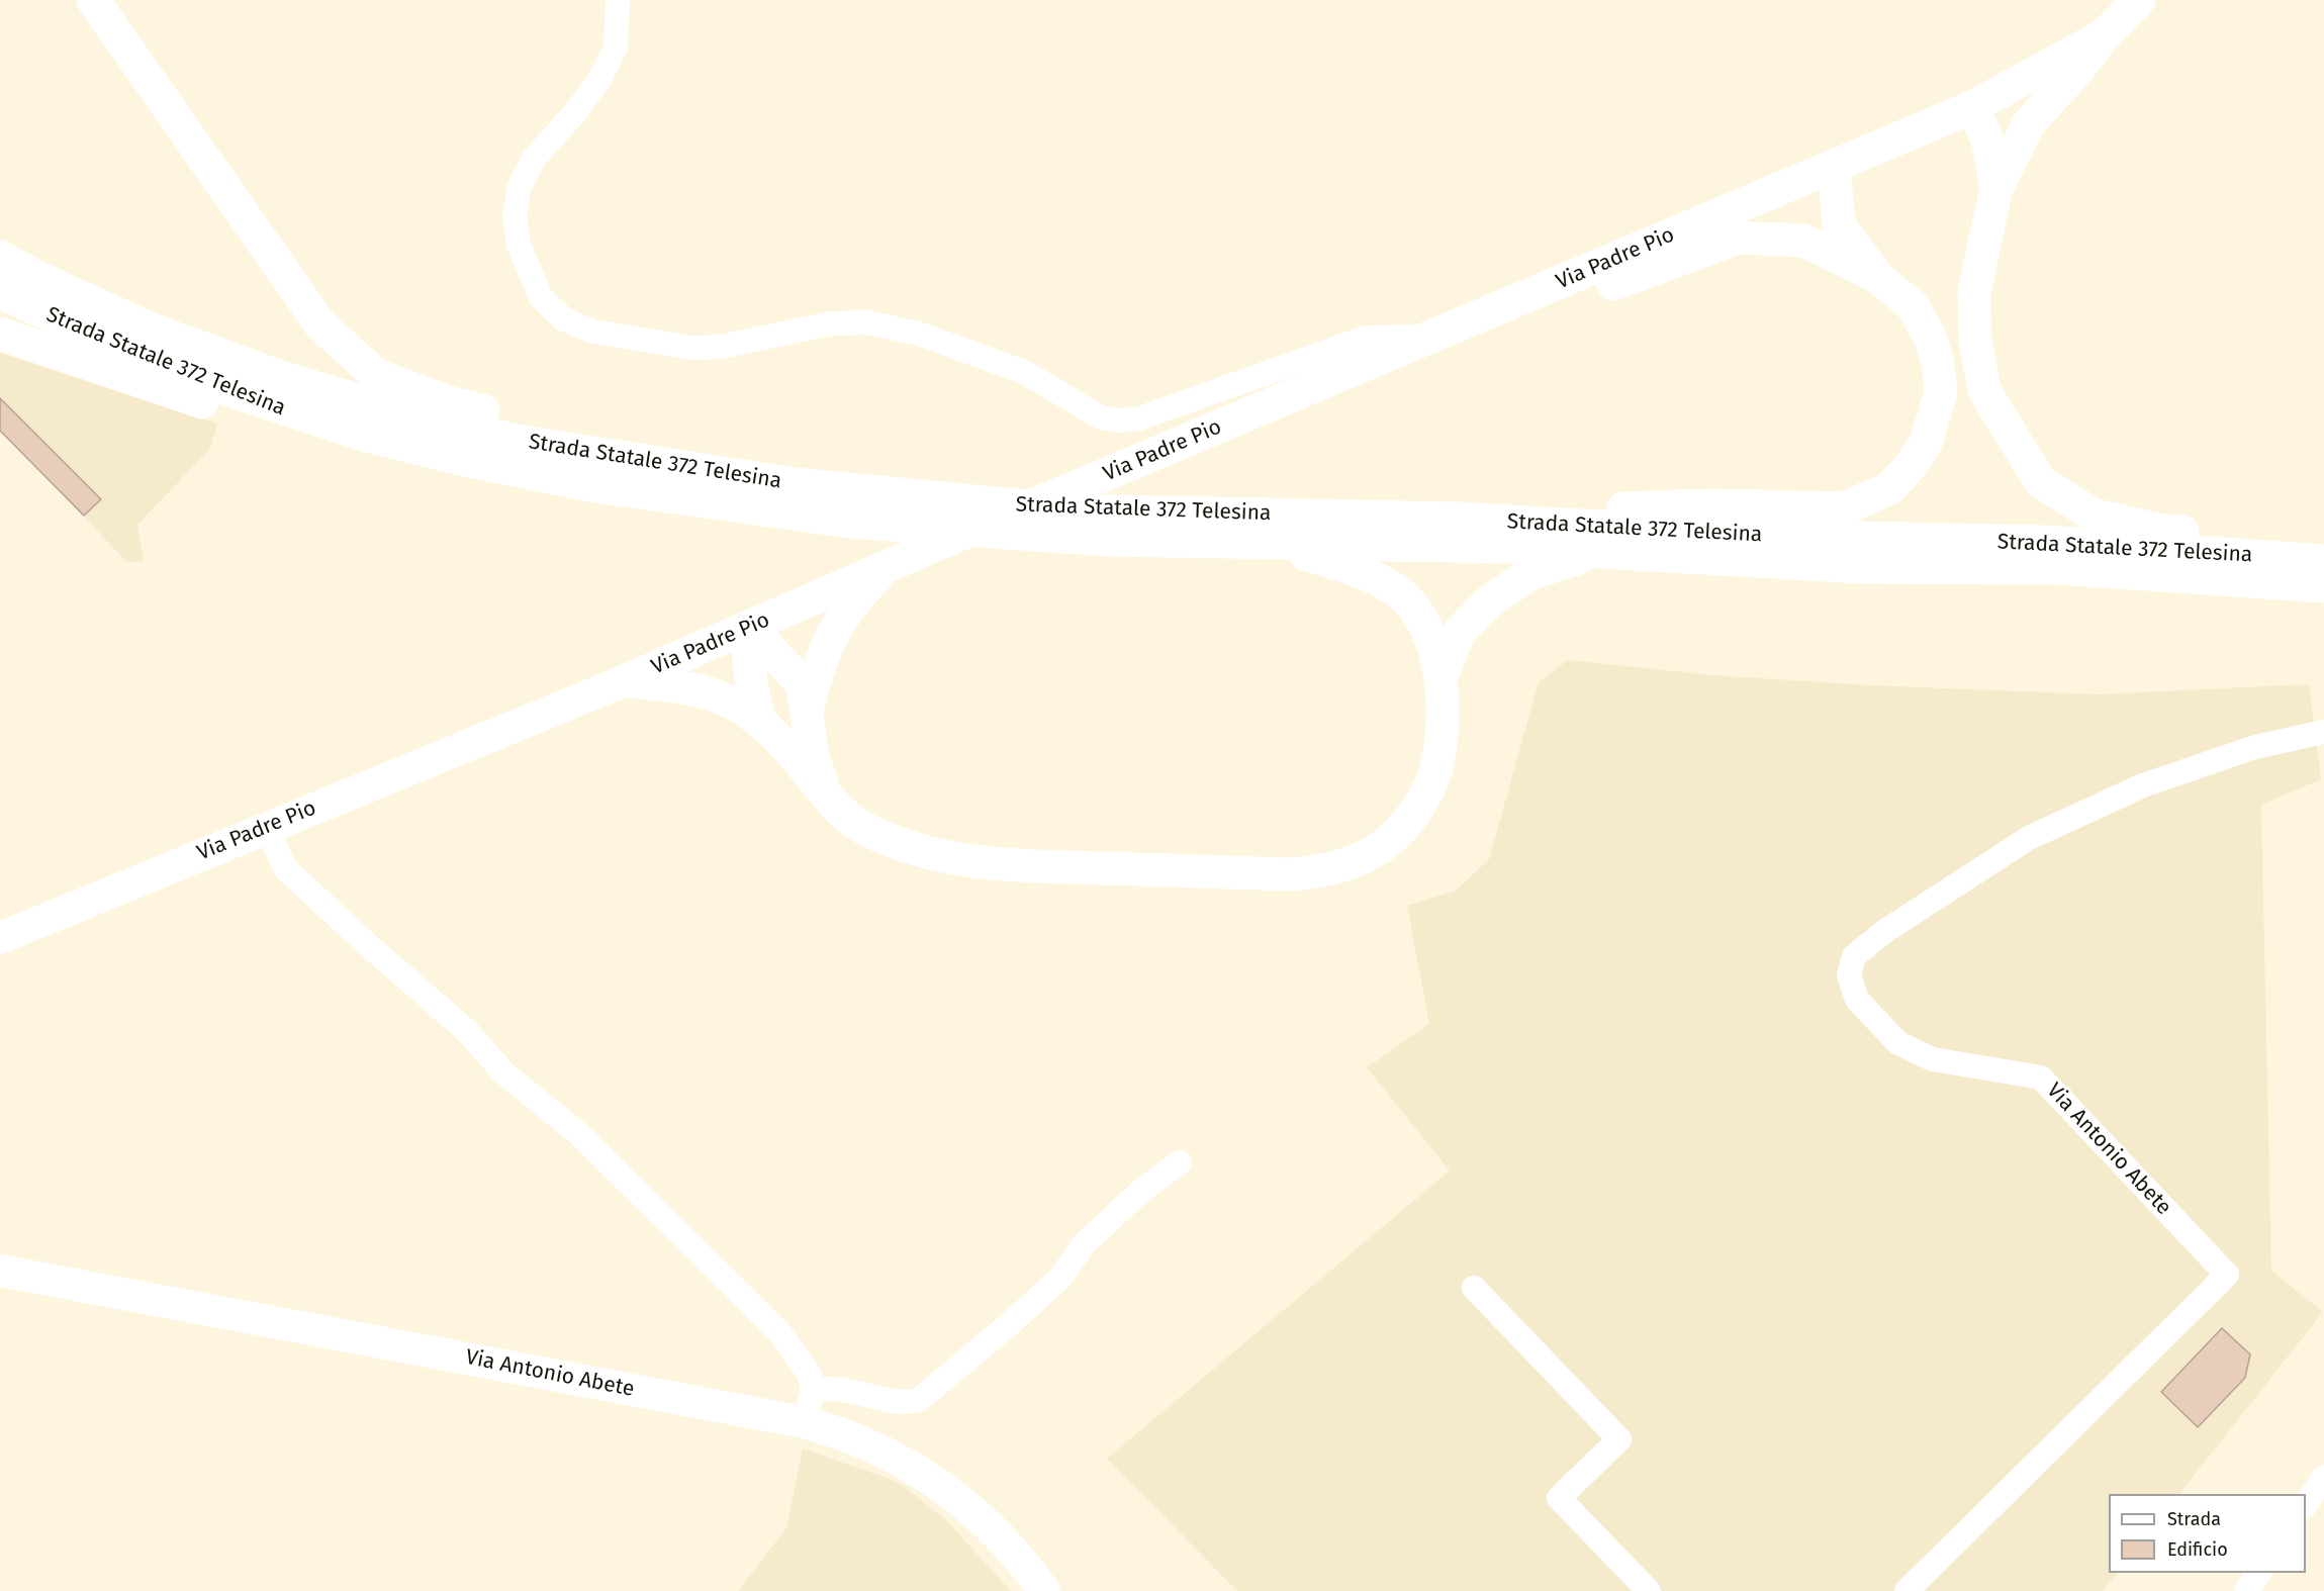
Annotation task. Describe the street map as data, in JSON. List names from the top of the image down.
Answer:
{
  "streets": {
    "highway": ["Via Padre Pio", "Strada Statale 372 Telesina"],
    "main road": ["Via Antonio Abete"]
  },
  "legend": ["Strada", "Edificio"]
}
